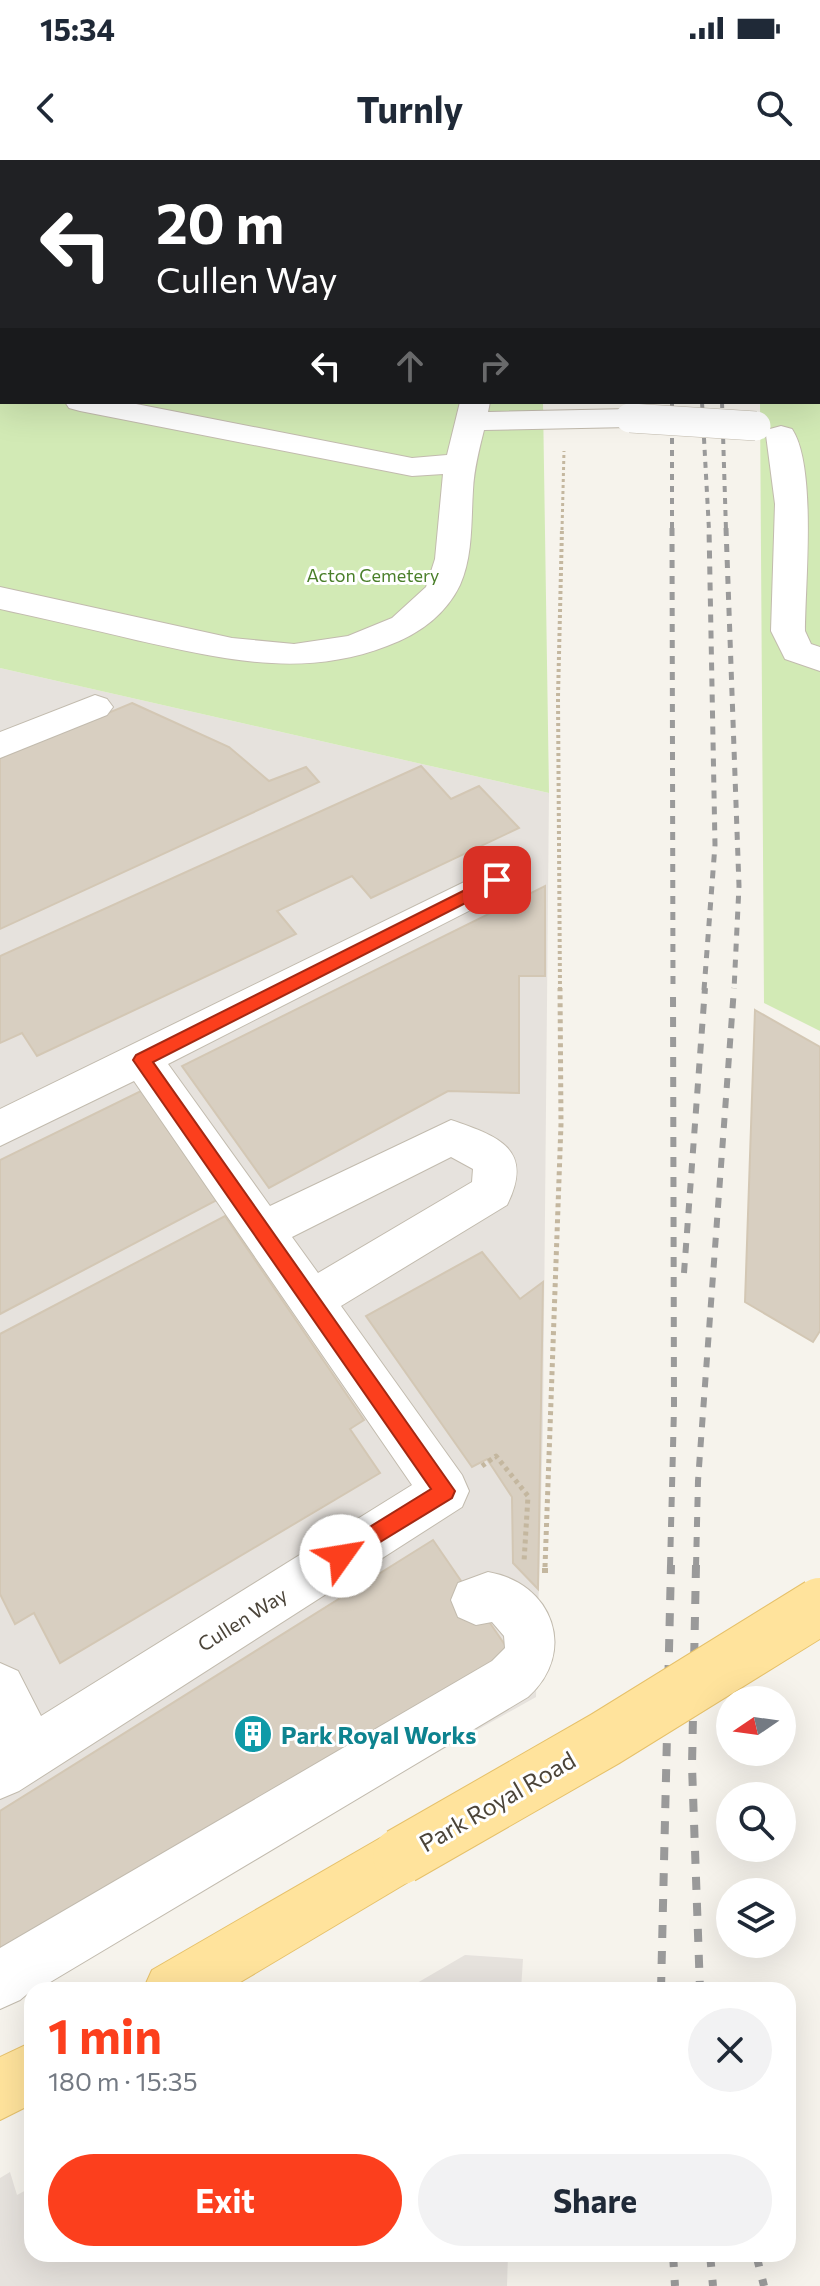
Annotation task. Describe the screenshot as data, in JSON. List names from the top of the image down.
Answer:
{
  "streets": {
    "main road": ["Park Royal Road"],
    "street": ["Cullen Way"]
  },
  "parks": ["Acton Cemetery"],
  "places": {
    "building": ["Park Royal Works"]
  },
  "north": "left",
  "page": {
    "status": "15:34",
    "header": "Turnly",
    "turn": ["20 m", "Cullen Way"],
    "heading": ["1 min", "180 m · 15:35"],
    "buttons": ["Exit", "Share"]
  }
}
